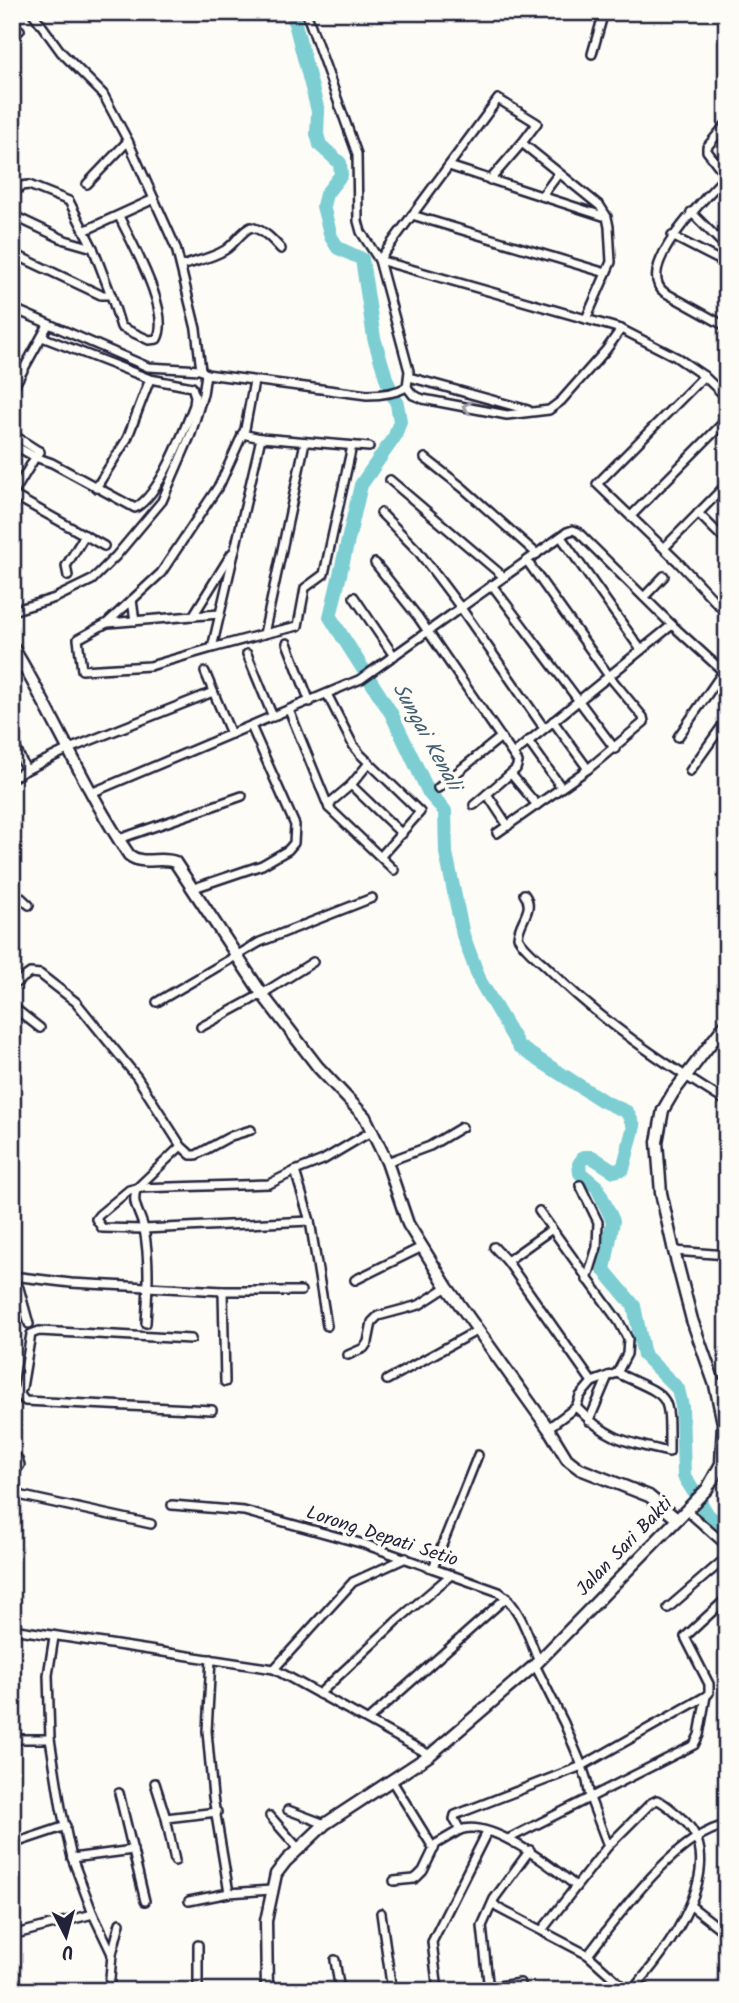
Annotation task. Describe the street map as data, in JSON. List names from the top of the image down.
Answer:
{
  "streets": {
    "main road": ["Jalan Sari Bakti"],
    "street": ["Lorong Depati Setio"]
  },
  "water": ["Sungai Kenali"],
  "north": "bottom"
}
